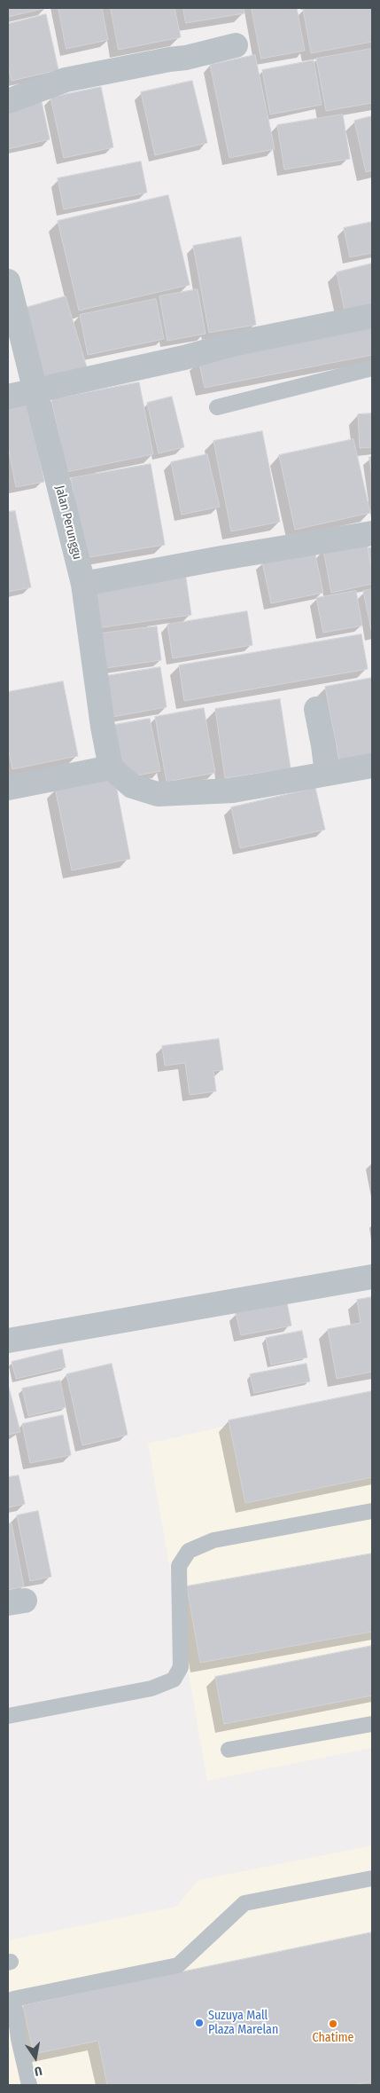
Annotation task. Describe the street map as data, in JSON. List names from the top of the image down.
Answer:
{
  "streets": {
    "street": ["Jalan Perunggu"]
  },
  "places": ["Suzuya Mall Plaza Marelan", "Chatime"],
  "north": "bottom"
}
